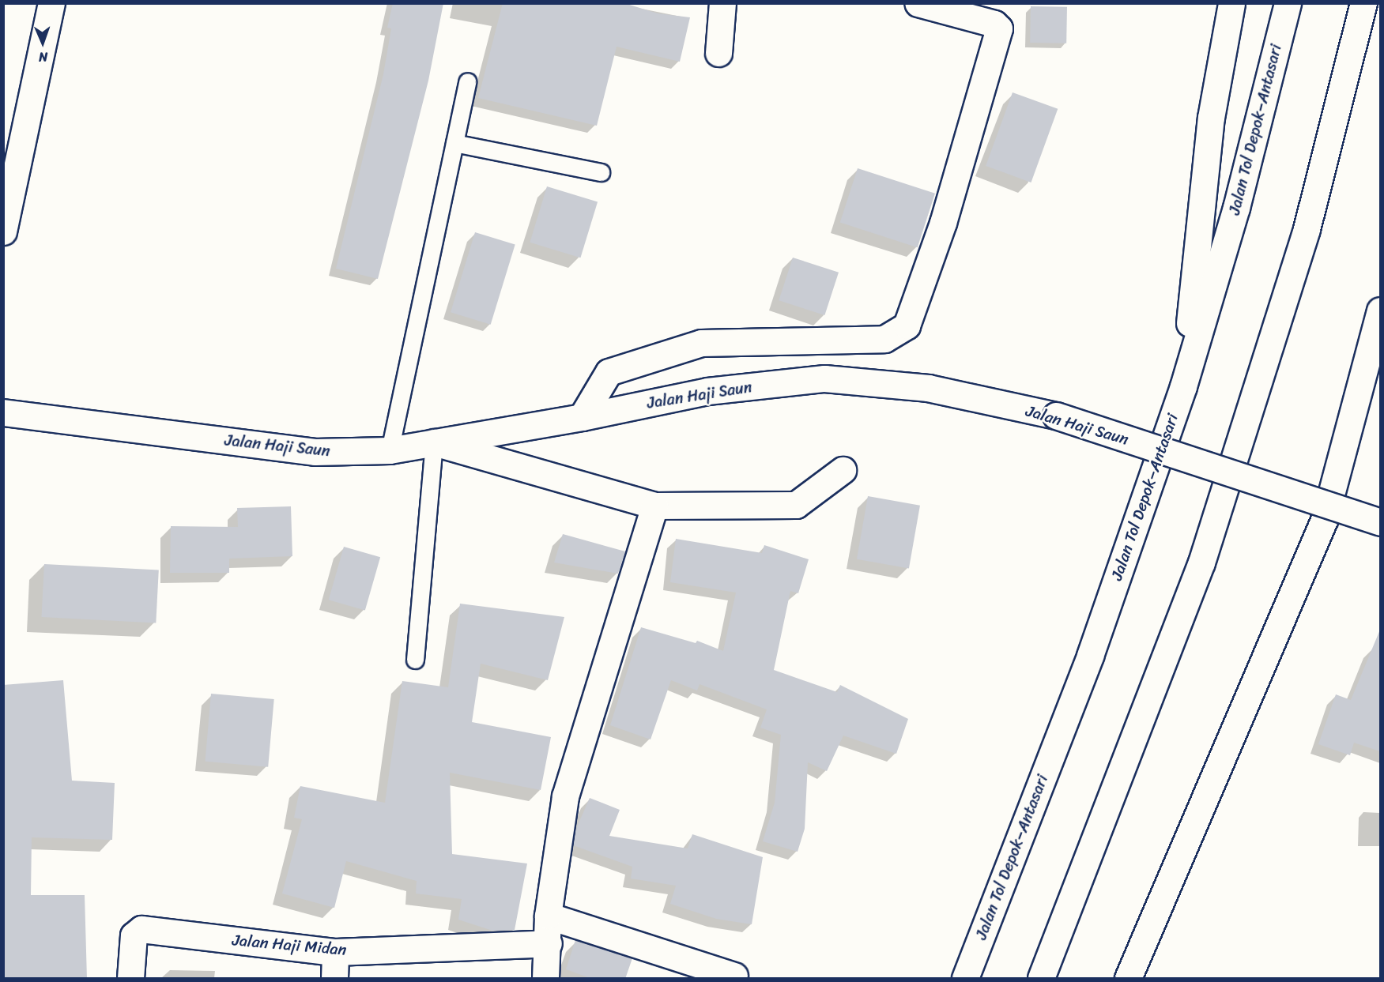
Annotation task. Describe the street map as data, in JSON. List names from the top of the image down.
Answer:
{
  "streets": {
    "main road": ["Jalan Tol Depok–Antasari", "Jalan Haji Saun", "Jalan Haji Midan"]
  },
  "north": "bottom"
}
